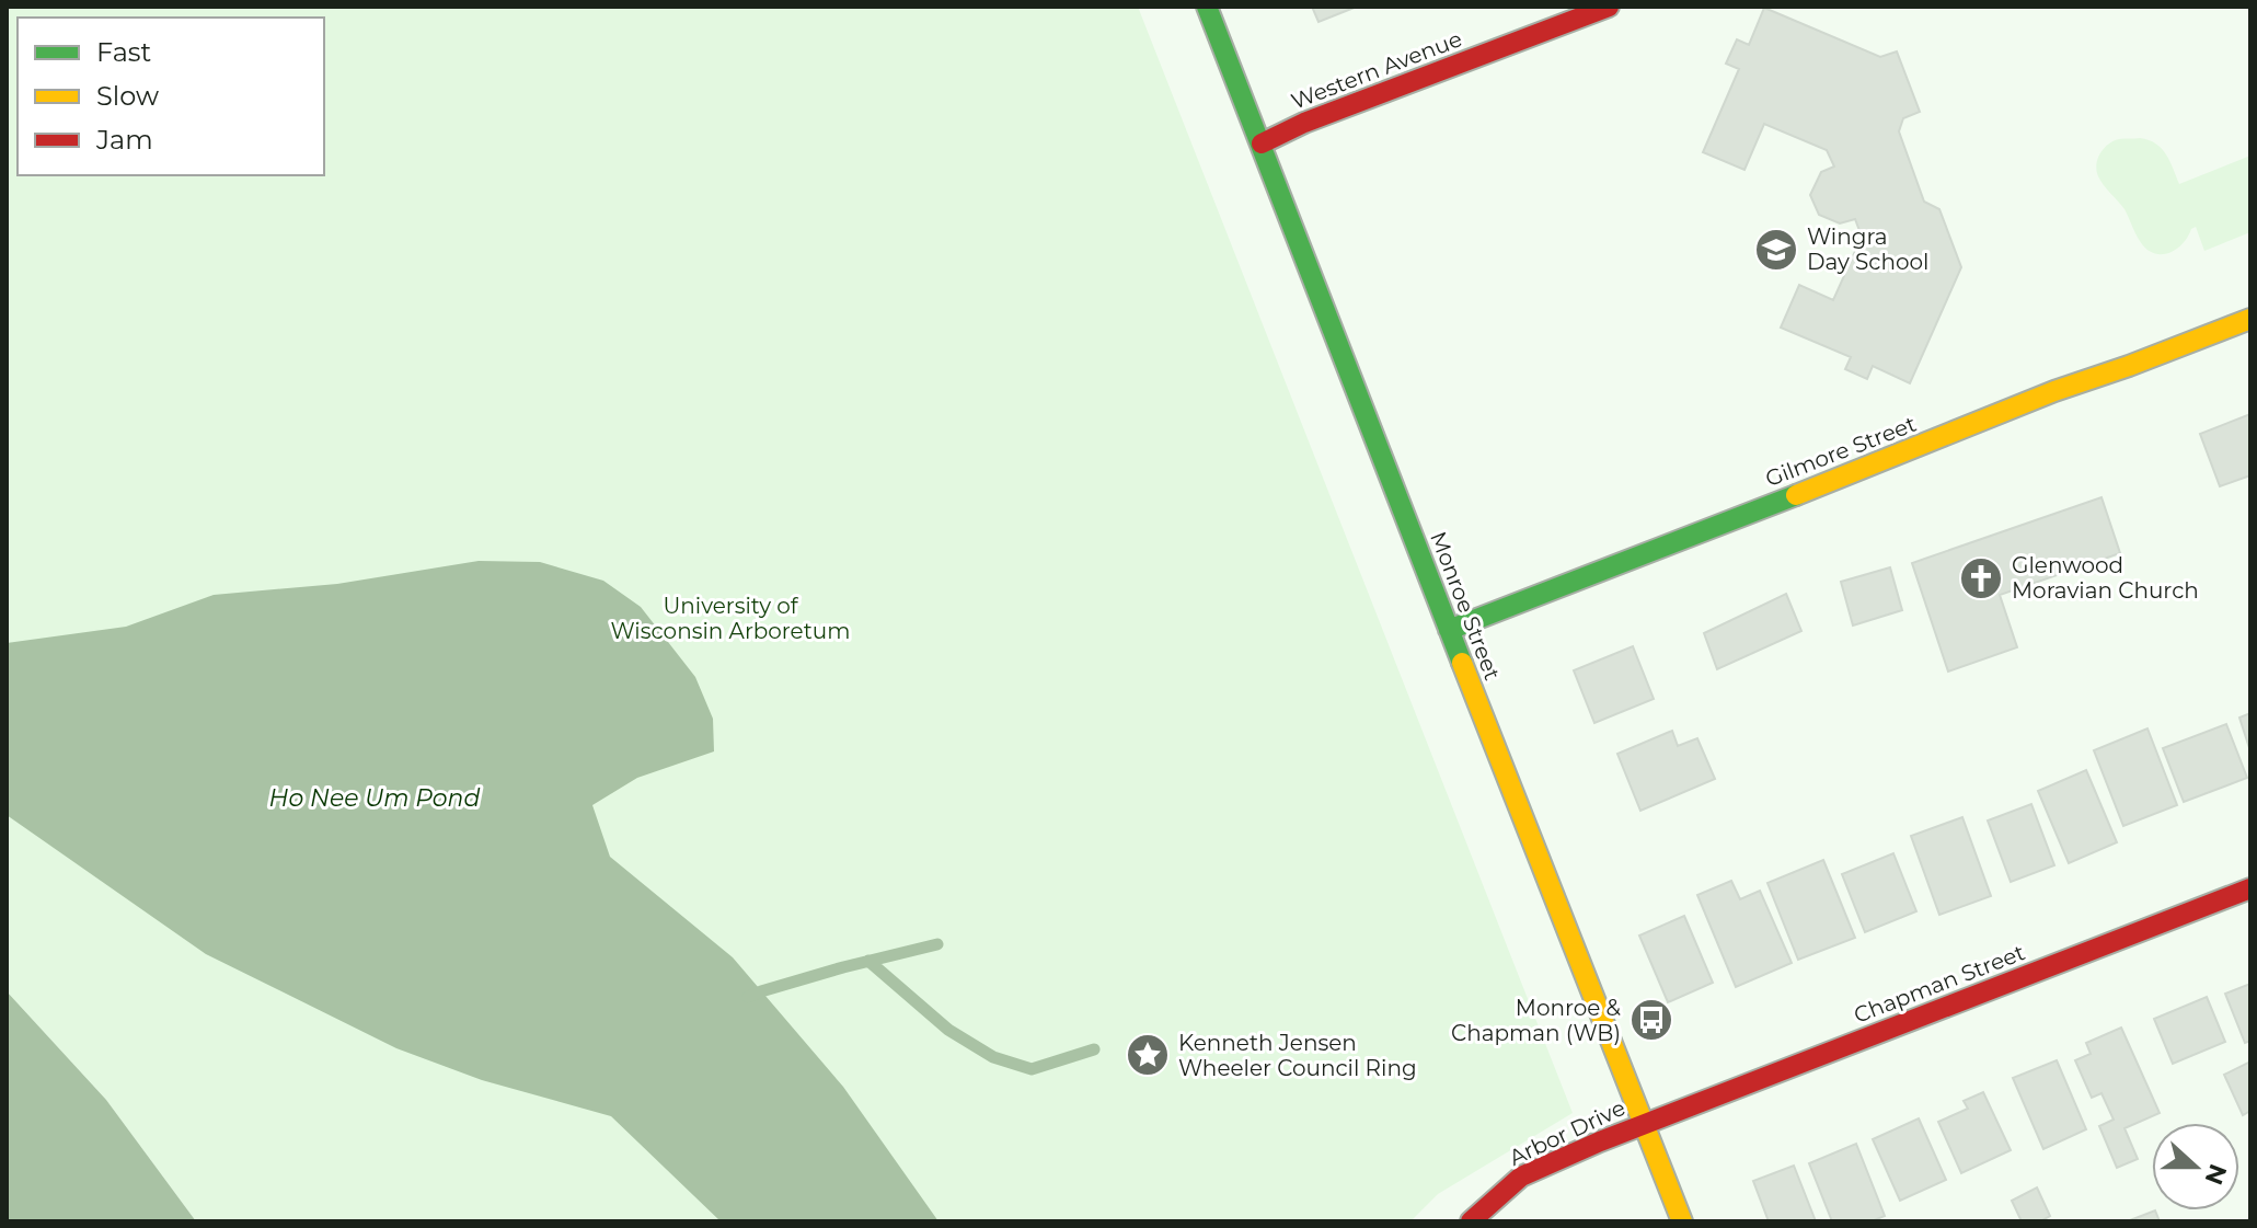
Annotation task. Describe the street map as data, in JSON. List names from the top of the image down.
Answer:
{
  "streets": {
    "street": [
      "Western Avenue",
      "Gilmore Street",
      "Monroe Street",
      "Chapman Street",
      "Arbor Drive"
    ]
  },
  "crossings": [
    ["Western Avenue", "Monroe Street"],
    ["Gilmore Street", "Monroe Street"],
    ["Monroe Street", "Chapman Street"],
    ["Monroe Street", "Arbor Drive"],
    ["Chapman Street", "Arbor Drive"]
  ],
  "water": ["Ho Nee Um Pond"],
  "parks": ["University of Wisconsin Arboretum"],
  "places": {
    "school or university": ["Wingra Day School"],
    "church": ["Glenwood Moravian Church"],
    "bus stop": ["Monroe & Chapman (WB)"],
    "place": ["Kenneth Jensen Wheeler Council Ring"]
  },
  "legend": ["Fast", "Slow", "Jam"],
  "north": "right"
}
